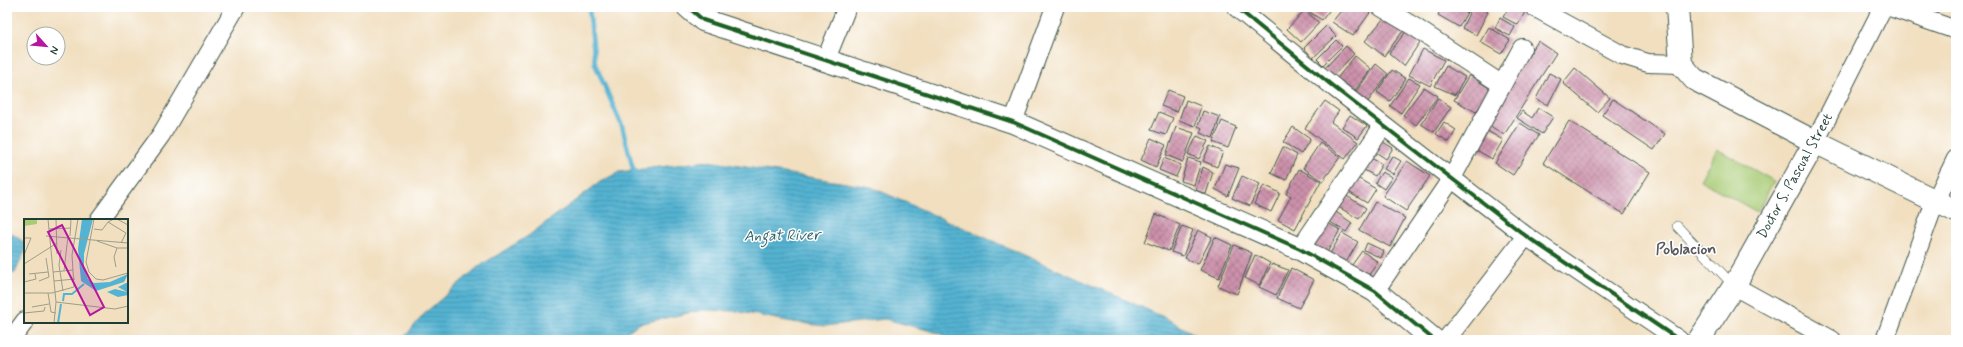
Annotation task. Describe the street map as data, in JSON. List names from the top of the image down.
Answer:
{
  "streets": {
    "street": ["Doctor S. Pascual Street"]
  },
  "districts": ["Poblacion"],
  "water": ["Angat River"],
  "north": "bottom right"
}
